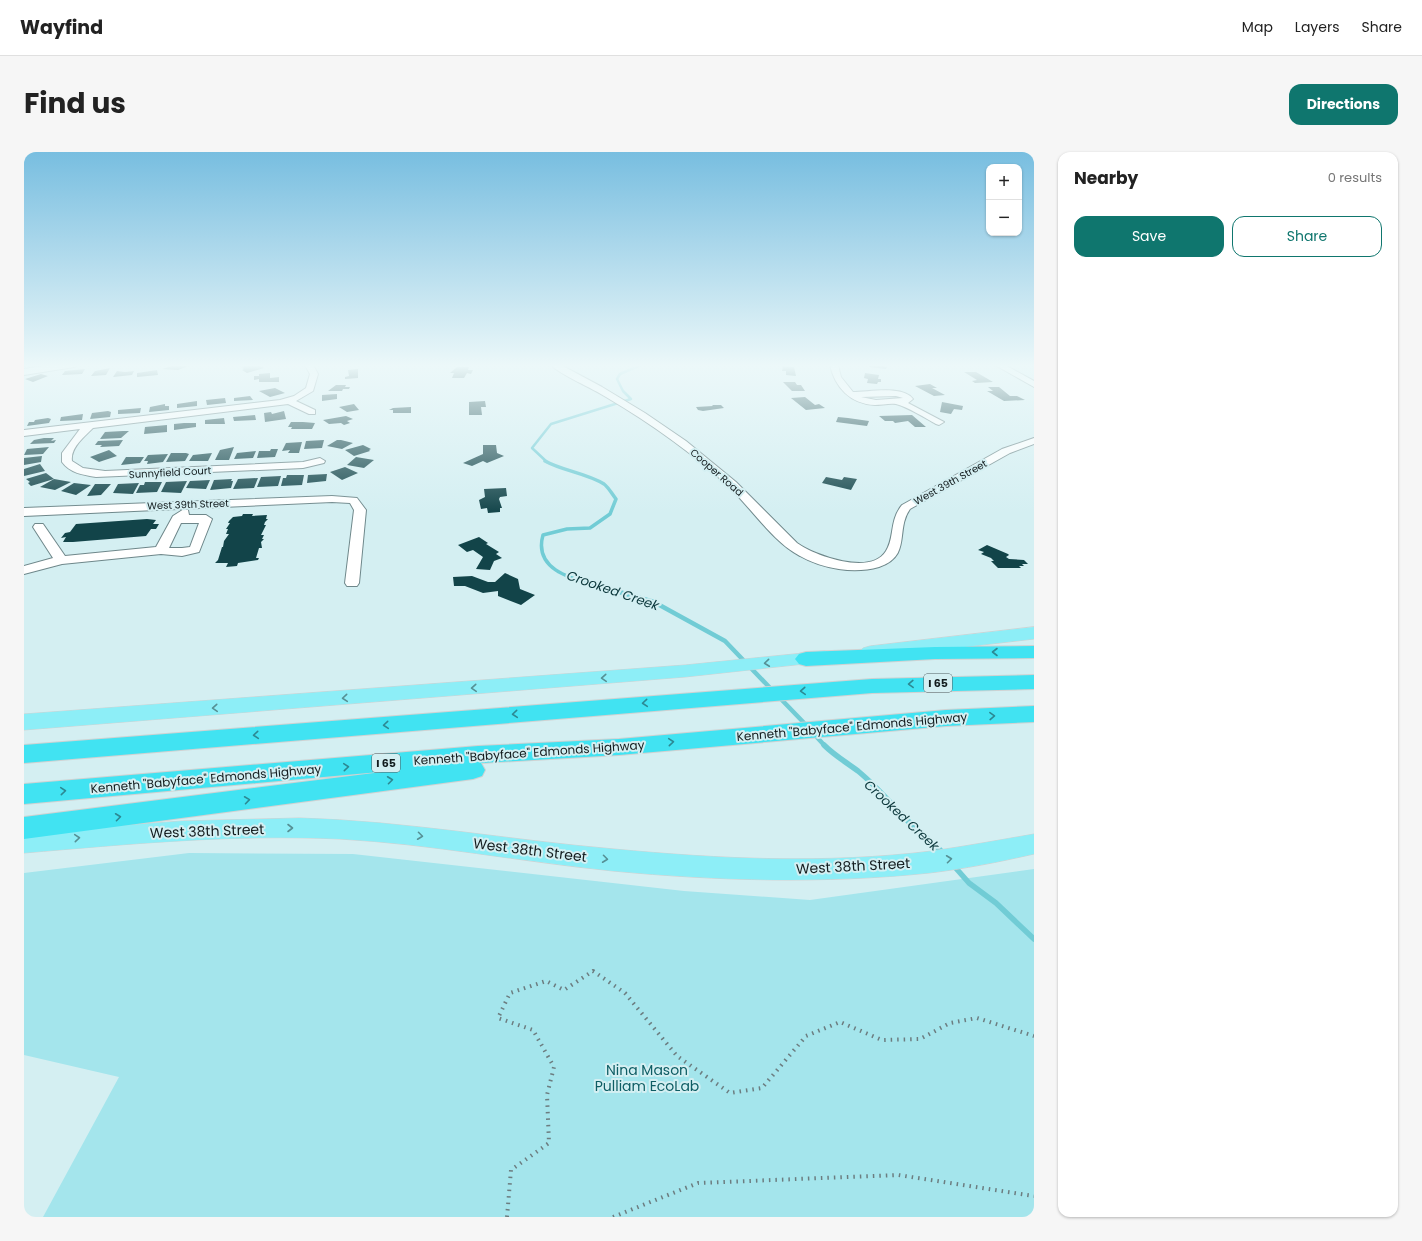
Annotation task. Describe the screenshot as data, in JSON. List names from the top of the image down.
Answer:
{
  "streets": {
    "highway": ["I 65", "Kenneth \"Babyface\" Edmonds Highway"],
    "main road": ["West 38th Street"],
    "street": ["Sunnyfield Court", "Cooper Road", "West 39th Street"]
  },
  "crossings": [
    ["Cooper Road", "West 39th Street"]
  ],
  "water": ["Crooked Creek"],
  "parks": ["Nina Mason Pulliam EcoLab"],
  "page": {
    "header": "Wayfind",
    "nav": ["Map", "Layers", "Share"],
    "title": "Find us",
    "buttons": [
      "Directions",
      ["Save", "Share"]
    ],
    "heading": ["Nearby", "0 results"],
    "map_buttons": ["+", "−"]
  }
}
